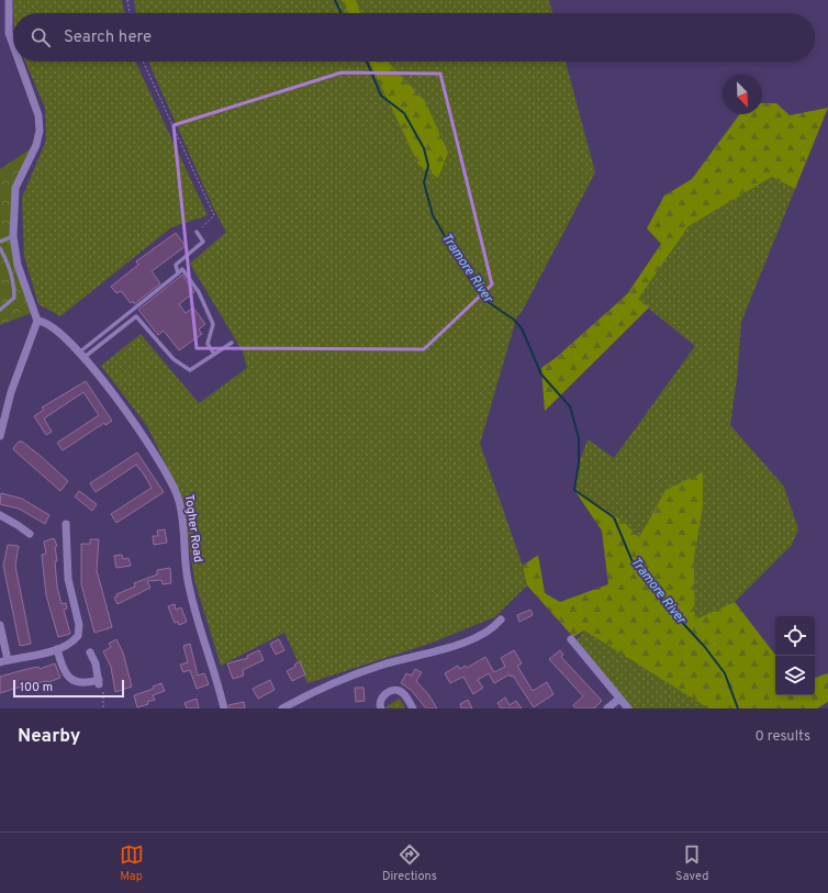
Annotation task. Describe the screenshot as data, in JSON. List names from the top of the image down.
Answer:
{
  "streets": {
    "street": ["Togher Road"]
  },
  "water": ["Tramore River"],
  "scale_bar": "100 m",
  "north": "bottom right",
  "page": {
    "search": "Search here",
    "scale": "100 m",
    "heading": ["Nearby", "0 results"],
    "nav": ["Map", "Directions", "Saved"]
  }
}
